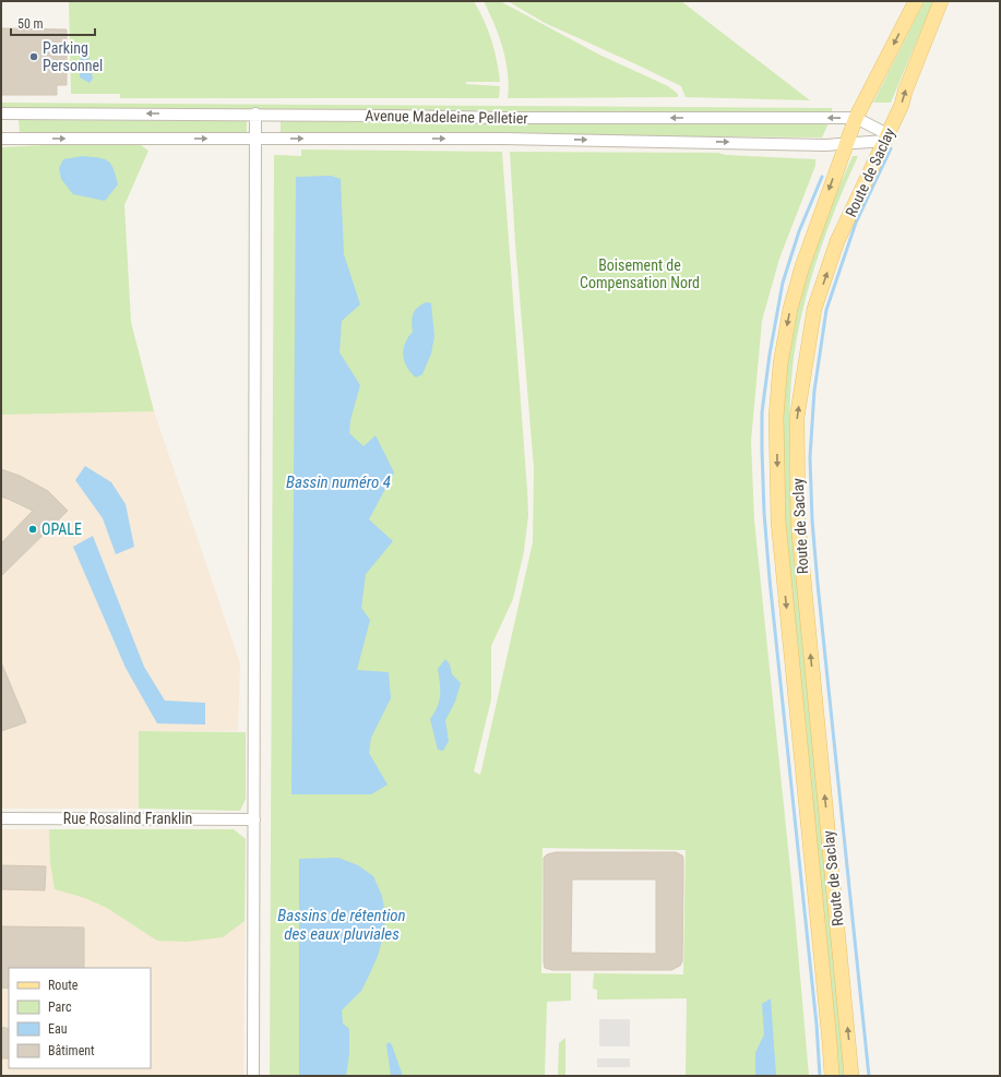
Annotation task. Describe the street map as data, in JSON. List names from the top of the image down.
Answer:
{
  "streets": {
    "main road": ["Route de Saclay"],
    "street": ["Avenue Madeleine Pelletier", "Rue Rosalind Franklin"]
  },
  "crossings": [
    ["Avenue Madeleine Pelletier", "Route de Saclay"]
  ],
  "water": ["Bassin numéro 4", "Bassins de rétention des eaux pluviales"],
  "parks": ["Boisement de Compensation Nord"],
  "places": ["Parking Personnel", "OPALE"],
  "legend": [
    "Route",
    "Parc",
    "Eau",
    "Bâtiment"
  ],
  "scale_bar": "50 m"
}
